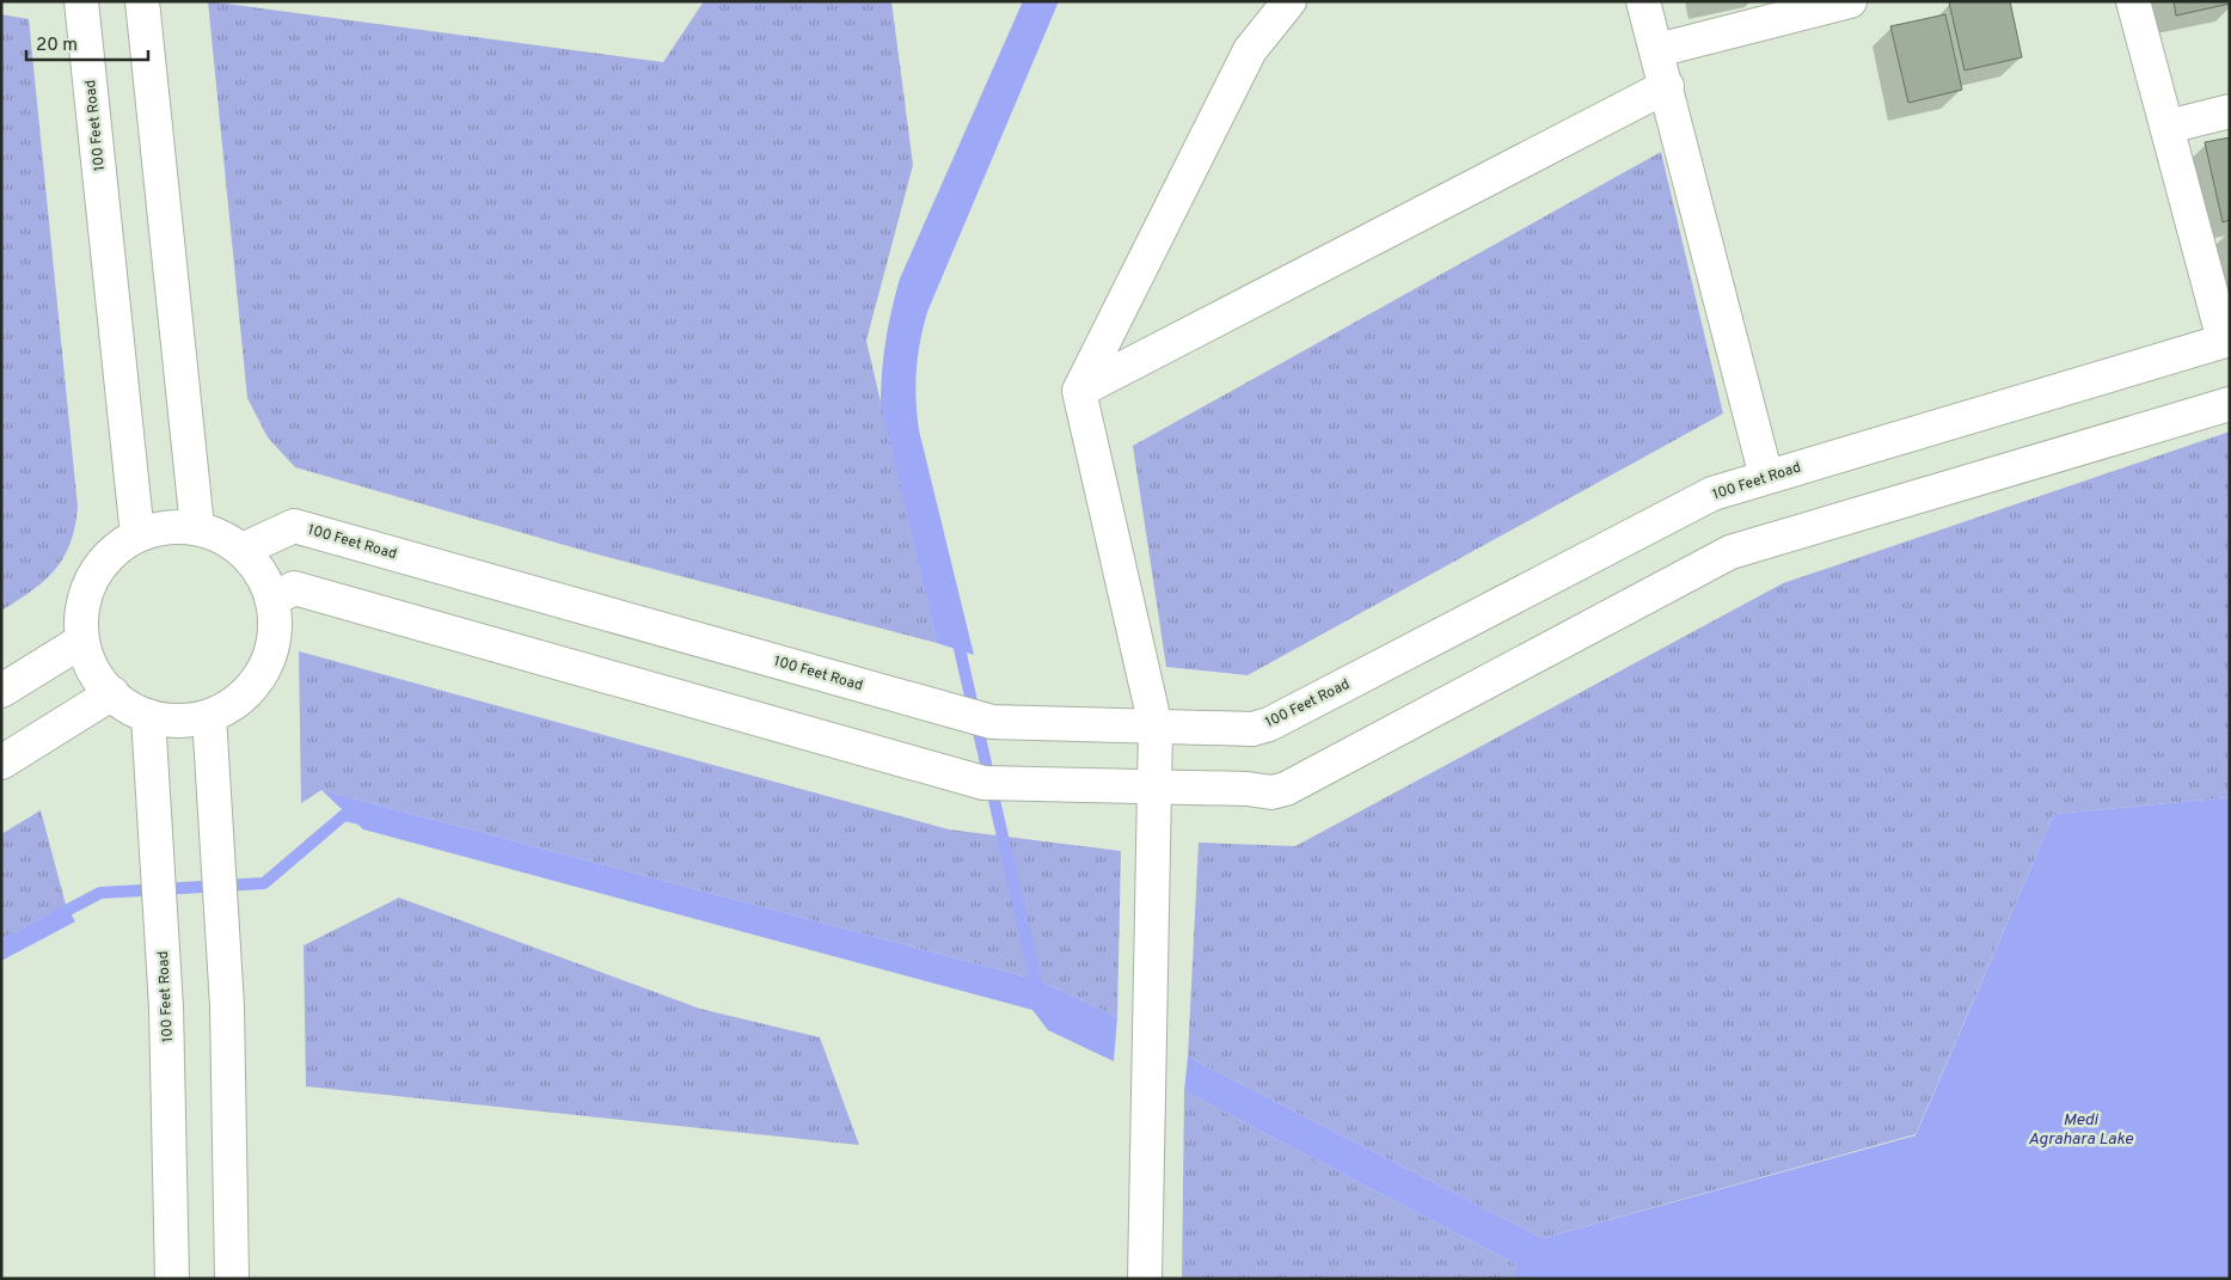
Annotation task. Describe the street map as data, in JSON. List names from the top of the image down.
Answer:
{
  "streets": {
    "main road": ["100 Feet Road"]
  },
  "water": ["Medi Agrahara Lake"],
  "scale_bar": "20 m"
}
